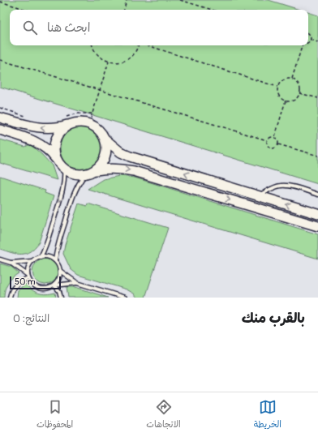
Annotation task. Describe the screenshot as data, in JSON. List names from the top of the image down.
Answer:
{
  "scale_bar": "50 m",
  "page": {
    "search": "ابحث هنا",
    "scale": "50 m",
    "heading": ["بالقرب منك", "النتائج: 0"],
    "nav": ["الخريطة", "الاتجاهات", "المحفوظات"]
  }
}
